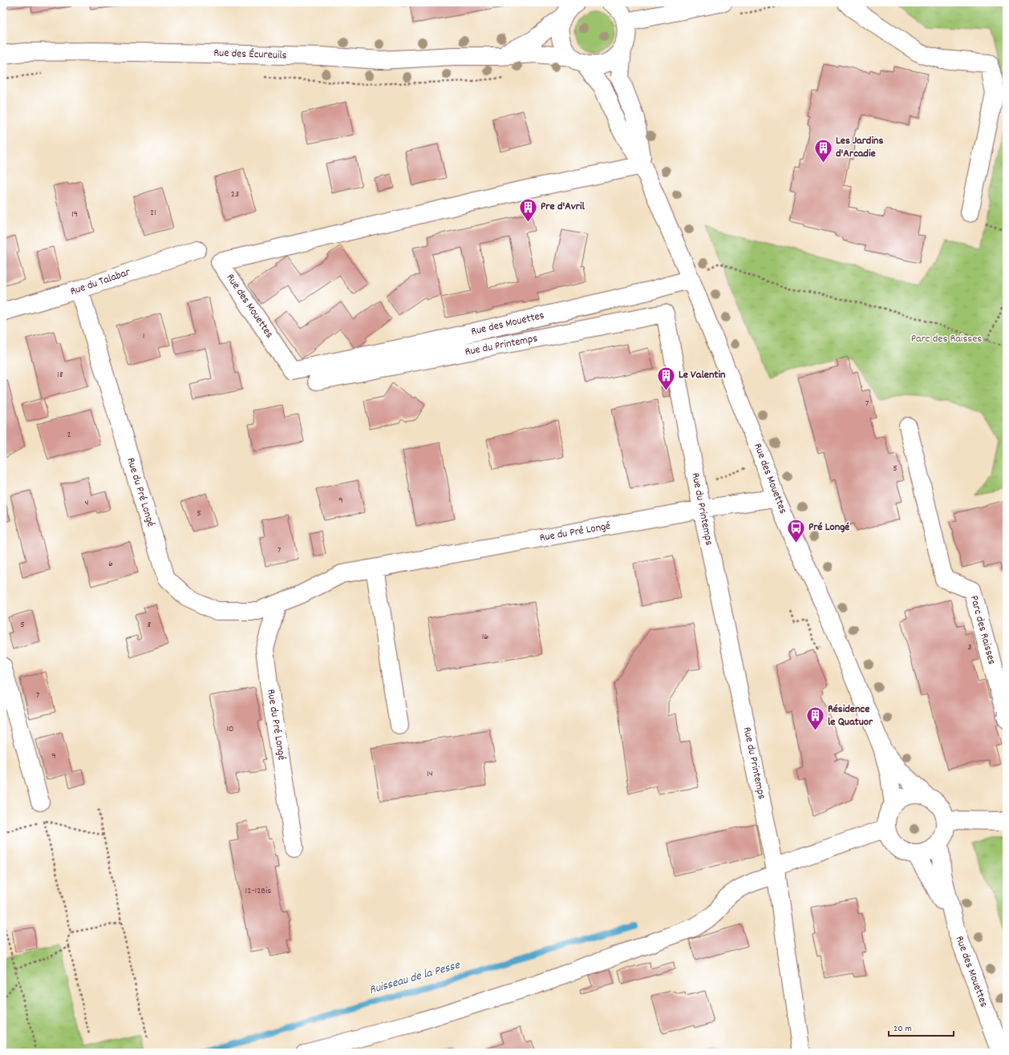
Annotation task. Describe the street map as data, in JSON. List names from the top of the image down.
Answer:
{
  "streets": {
    "street": [
      "Rue des Écureuils",
      "Rue du Talabar",
      "Rue des Mouettes",
      "Rue du Printemps",
      "Rue du Pré Longé",
      "Parc des Raisses"
    ]
  },
  "crossings": [
    ["Rue des Écureuils", "Rue des Mouettes"],
    ["Rue du Talabar", "Rue du Pré Longé"],
    ["Rue des Mouettes", "Rue du Pré Longé"],
    ["Rue du Printemps", "Rue du Pré Longé"]
  ],
  "water": ["Ruisseau de la Pesse"],
  "parks": ["Parc des Raisses"],
  "places": {
    "building": [
      "Les Jardins d'Arcadie",
      "Pre d'Avril",
      "Le Valentin",
      "Résidence le Quatuor"
    ],
    "bus stop": ["Pré Longé"]
  },
  "house_numbers": [
    "23",
    "21",
    "19",
    "1",
    "18",
    "7",
    "2",
    "5",
    "9",
    "4",
    "5",
    "7",
    "6",
    "5",
    "8",
    "16",
    "3",
    "7",
    "1",
    "10",
    "9",
    "14",
    "12-12Bis"
  ],
  "scale_bar": "20 m"
}
